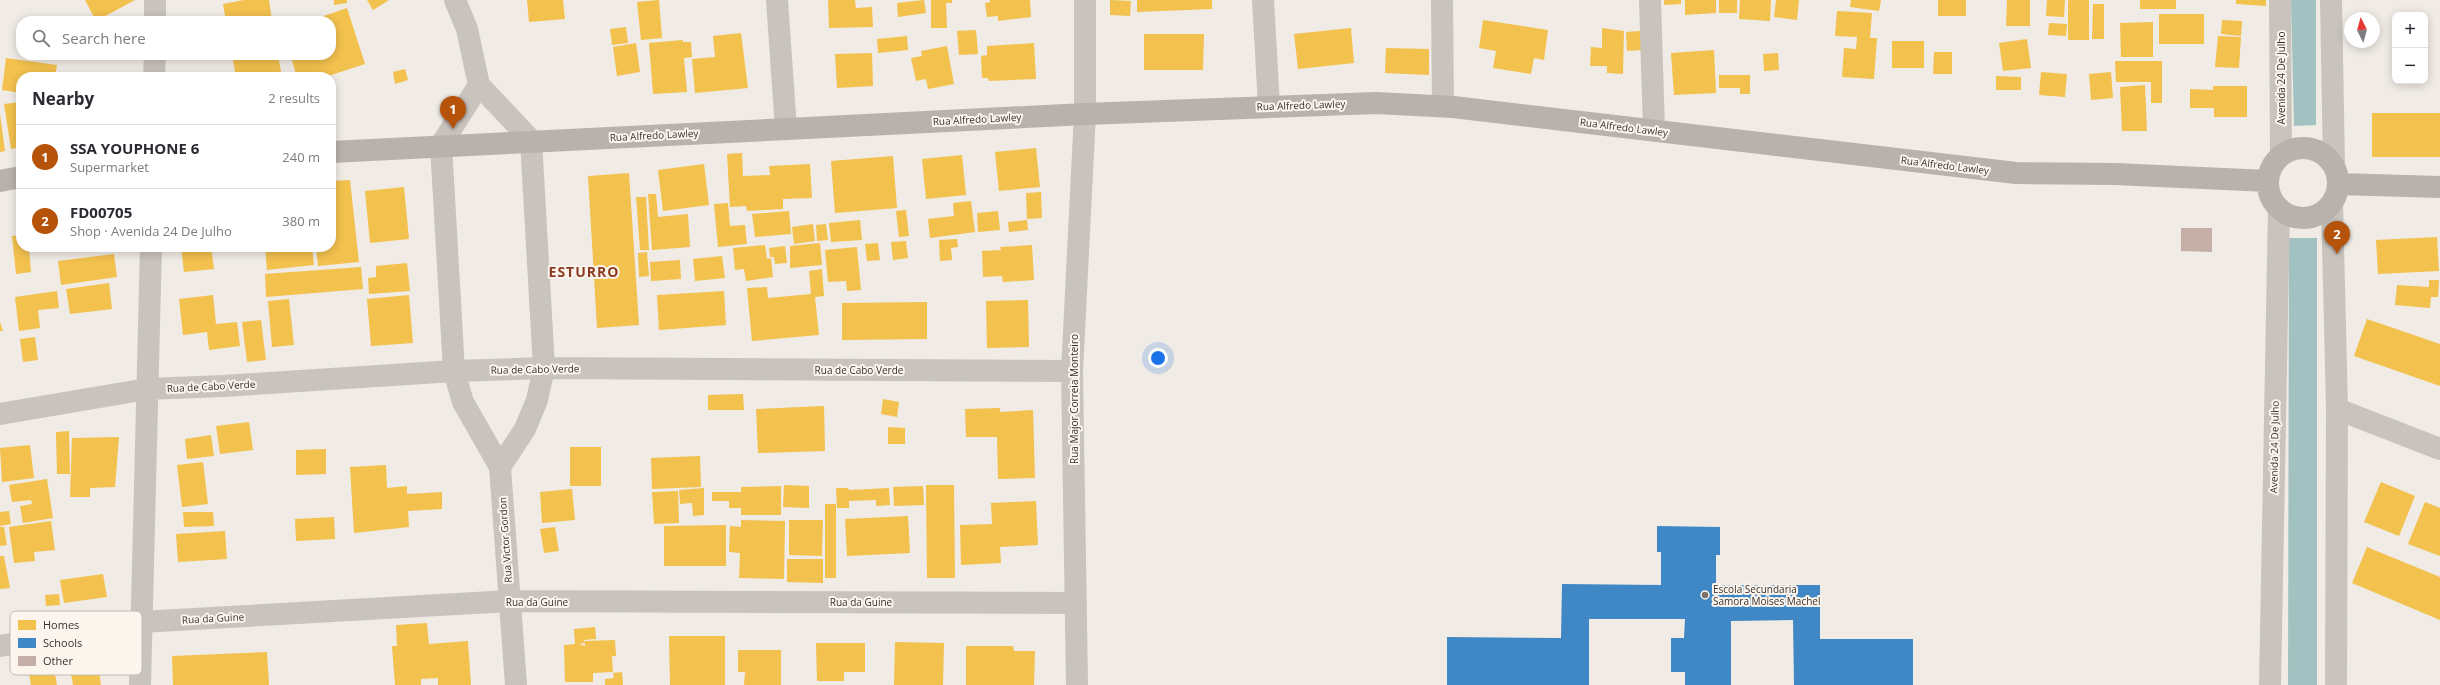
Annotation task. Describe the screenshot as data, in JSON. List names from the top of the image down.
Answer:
{
  "streets": {
    "main road": ["Rua Alfredo Lawley"],
    "street": [
      "Avenida 24 De Julho",
      "Rua de Cabo Verde",
      "Rua Major Correia Monteiro",
      "Rua Victor Gordon",
      "Rua da Guine"
    ]
  },
  "crossings": [
    ["Avenida 24 De Julho", "Rua Alfredo Lawley"],
    ["Rua Alfredo Lawley", "Rua Major Correia Monteiro"],
    ["Rua de Cabo Verde", "Rua Major Correia Monteiro"],
    ["Rua Major Correia Monteiro", "Rua da Guine"],
    ["Rua Victor Gordon", "Rua da Guine"]
  ],
  "districts": ["ESTURRO"],
  "places": ["Escola Secundaria Samora Moises Machel"],
  "legend": ["Homes", "Schools", "Other"],
  "north": "top",
  "page": {
    "map_buttons": ["+", "−"],
    "search": "Search here",
    "heading": ["Nearby", "2 results"],
    "pins": ["1", "2"],
    "list": [
      {
        "mark": "1",
        "name": "SSA YOUPHONE 6",
        "note": "Supermarket",
        "value": "240 m"
      },
      {
        "mark": "2",
        "name": "FD00705",
        "note": "Shop · Avenida 24 De Julho",
        "value": "380 m"
      }
    ]
  }
}
